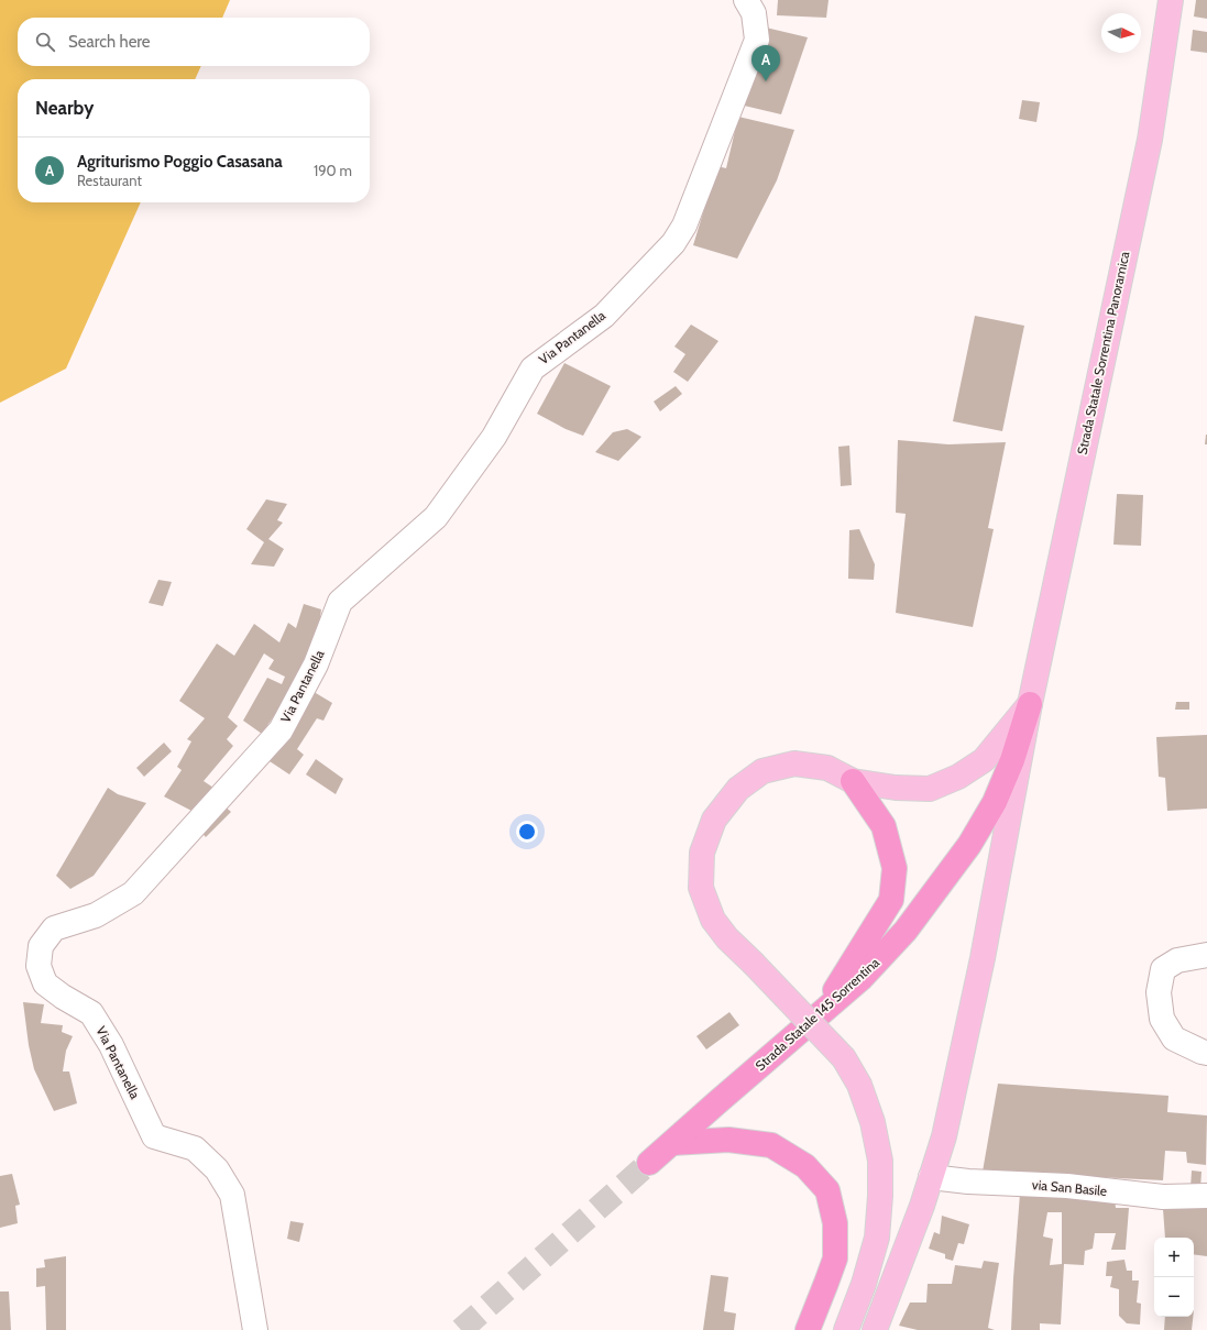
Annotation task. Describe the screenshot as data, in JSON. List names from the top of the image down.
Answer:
{
  "streets": {
    "highway": ["Strada Statale 145 Sorrentina"],
    "main road": ["Strada Statale Sorrentina Panoramica"],
    "street": ["Via Pantanella", "via San Basile"]
  },
  "crossings": [
    ["Strada Statale Sorrentina Panoramica", "Strada Statale 145 Sorrentina"],
    ["Strada Statale Sorrentina Panoramica", "via San Basile"]
  ],
  "north": "right",
  "page": {
    "search": "Search here",
    "pins": "A",
    "heading": "Nearby",
    "list": [
      {
        "mark": "A",
        "name": "Agriturismo Poggio Casasana",
        "note": "Restaurant",
        "value": "190 m"
      }
    ],
    "map_buttons": ["+", "−"]
  }
}
